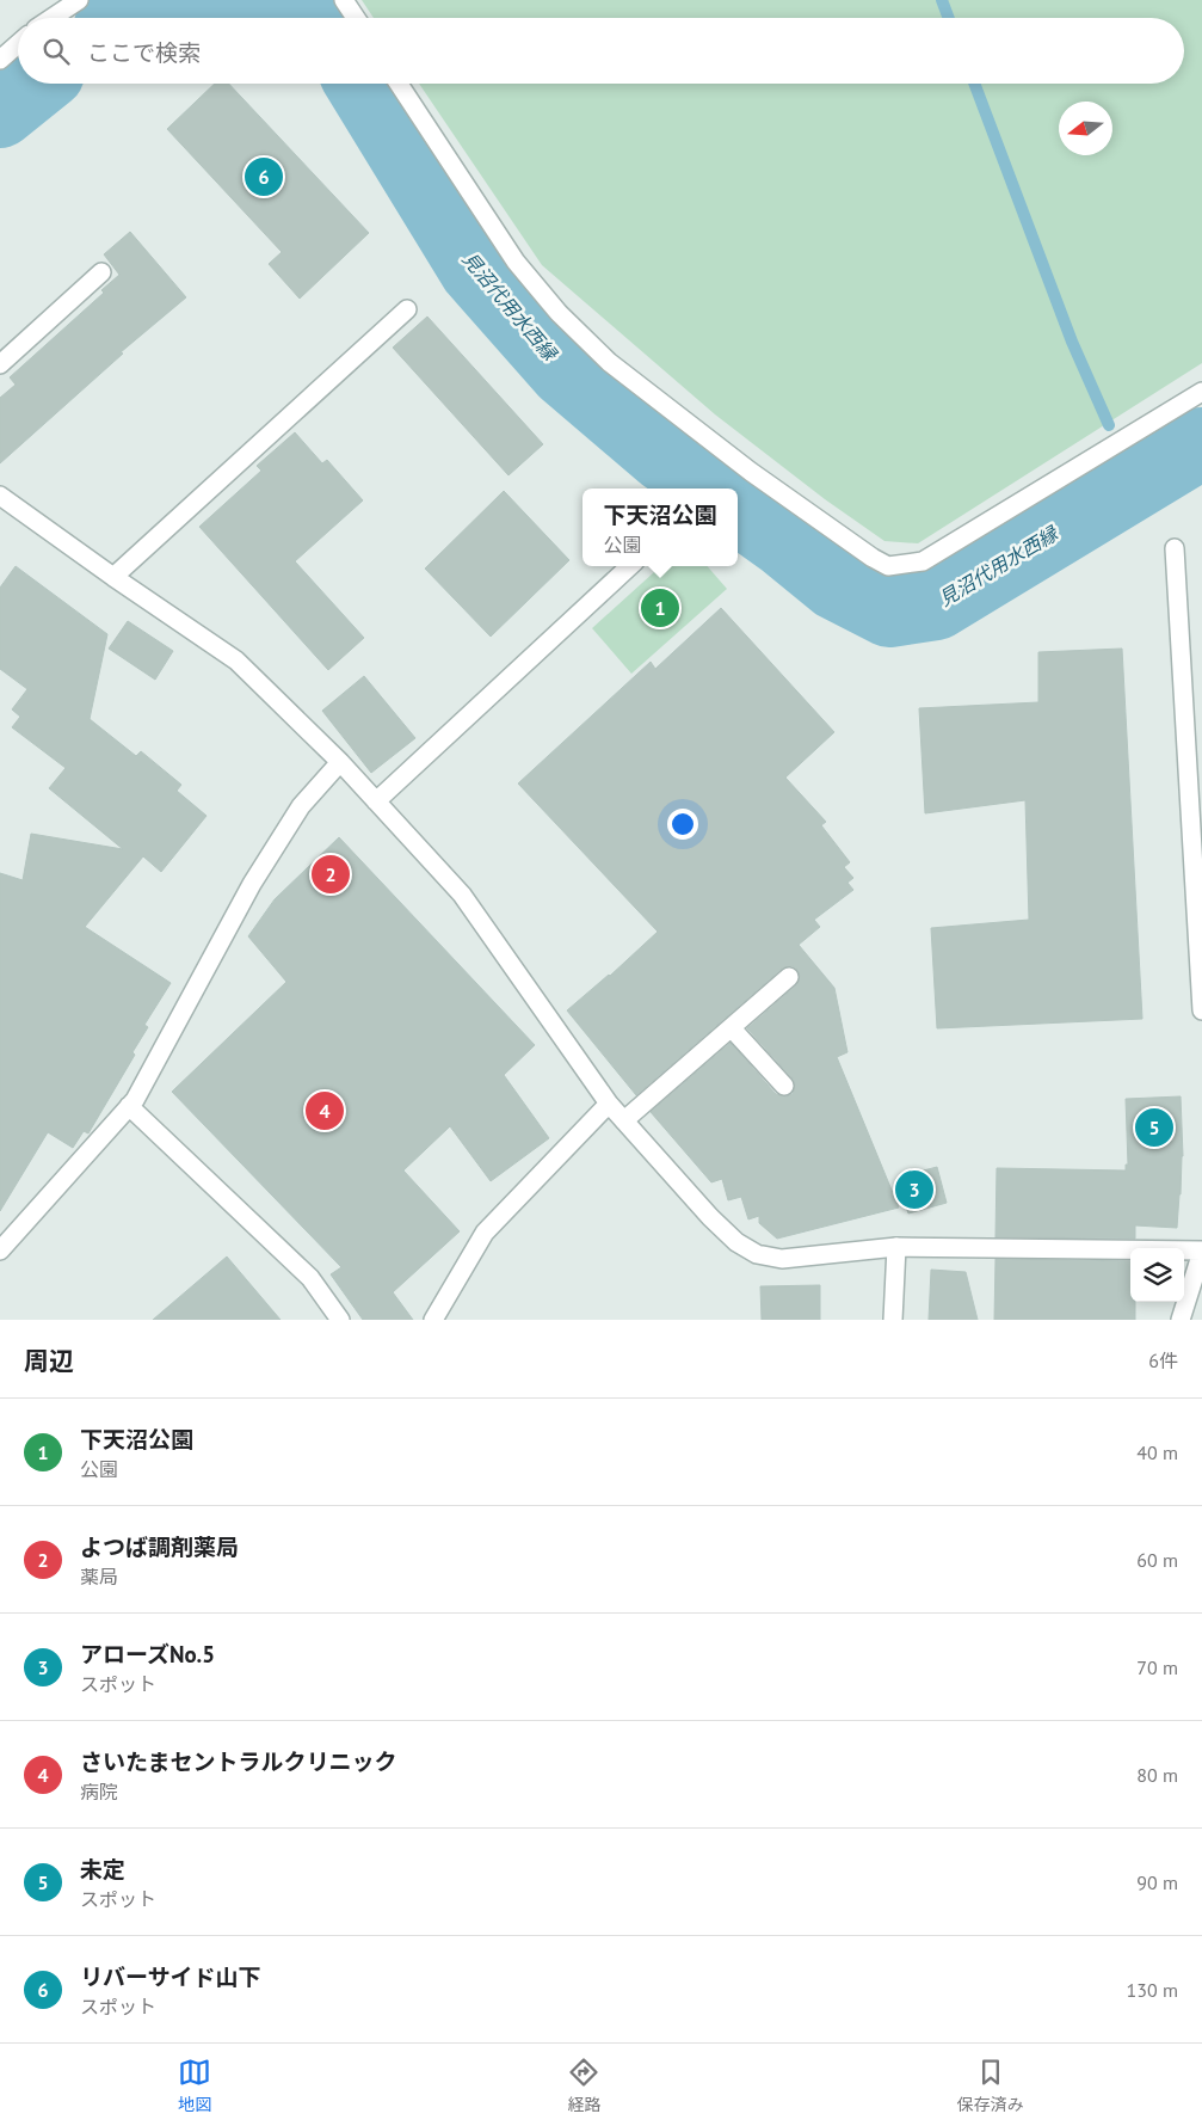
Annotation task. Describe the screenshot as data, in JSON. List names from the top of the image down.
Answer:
{
  "water": ["見沼代用水西縁"],
  "north": "left",
  "page": {
    "search": "ここで検索",
    "pins": [
      "6",
      "1",
      "2",
      "4",
      "5",
      "3"
    ],
    "popup": ["下天沼公園", "公園"],
    "heading": ["周辺", "6件"],
    "list": [
      {
        "mark": "1",
        "name": "下天沼公園",
        "note": "公園",
        "value": "40 m"
      },
      {
        "mark": "2",
        "name": "よつば調剤薬局",
        "note": "薬局",
        "value": "60 m"
      },
      {
        "mark": "3",
        "name": "アローズNo.5",
        "note": "スポット",
        "value": "70 m"
      },
      {
        "mark": "4",
        "name": "さいたまセントラルクリニック",
        "note": "病院",
        "value": "80 m"
      },
      {
        "mark": "5",
        "name": "未定",
        "note": "スポット",
        "value": "90 m"
      },
      {
        "mark": "6",
        "name": "リバーサイド山下",
        "note": "スポット",
        "value": "130 m"
      }
    ],
    "nav": ["地図", "経路", "保存済み"]
  }
}
